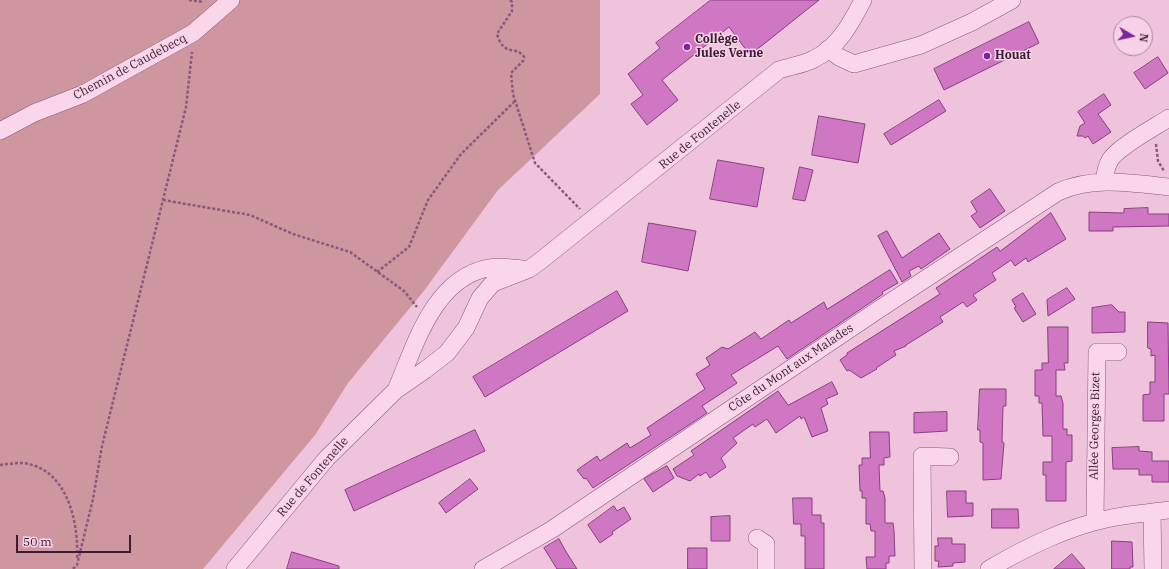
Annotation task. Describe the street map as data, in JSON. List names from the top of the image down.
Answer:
{
  "streets": {
    "street": [
      "Chemin de Caudebecq",
      "Rue de Fontenelle",
      "Côte du Mont aux Malades",
      "Allée Georges Bizet"
    ]
  },
  "places": ["Collège Jules Verne", "Houat"],
  "scale_bar": "50 m",
  "north": "right"
}
